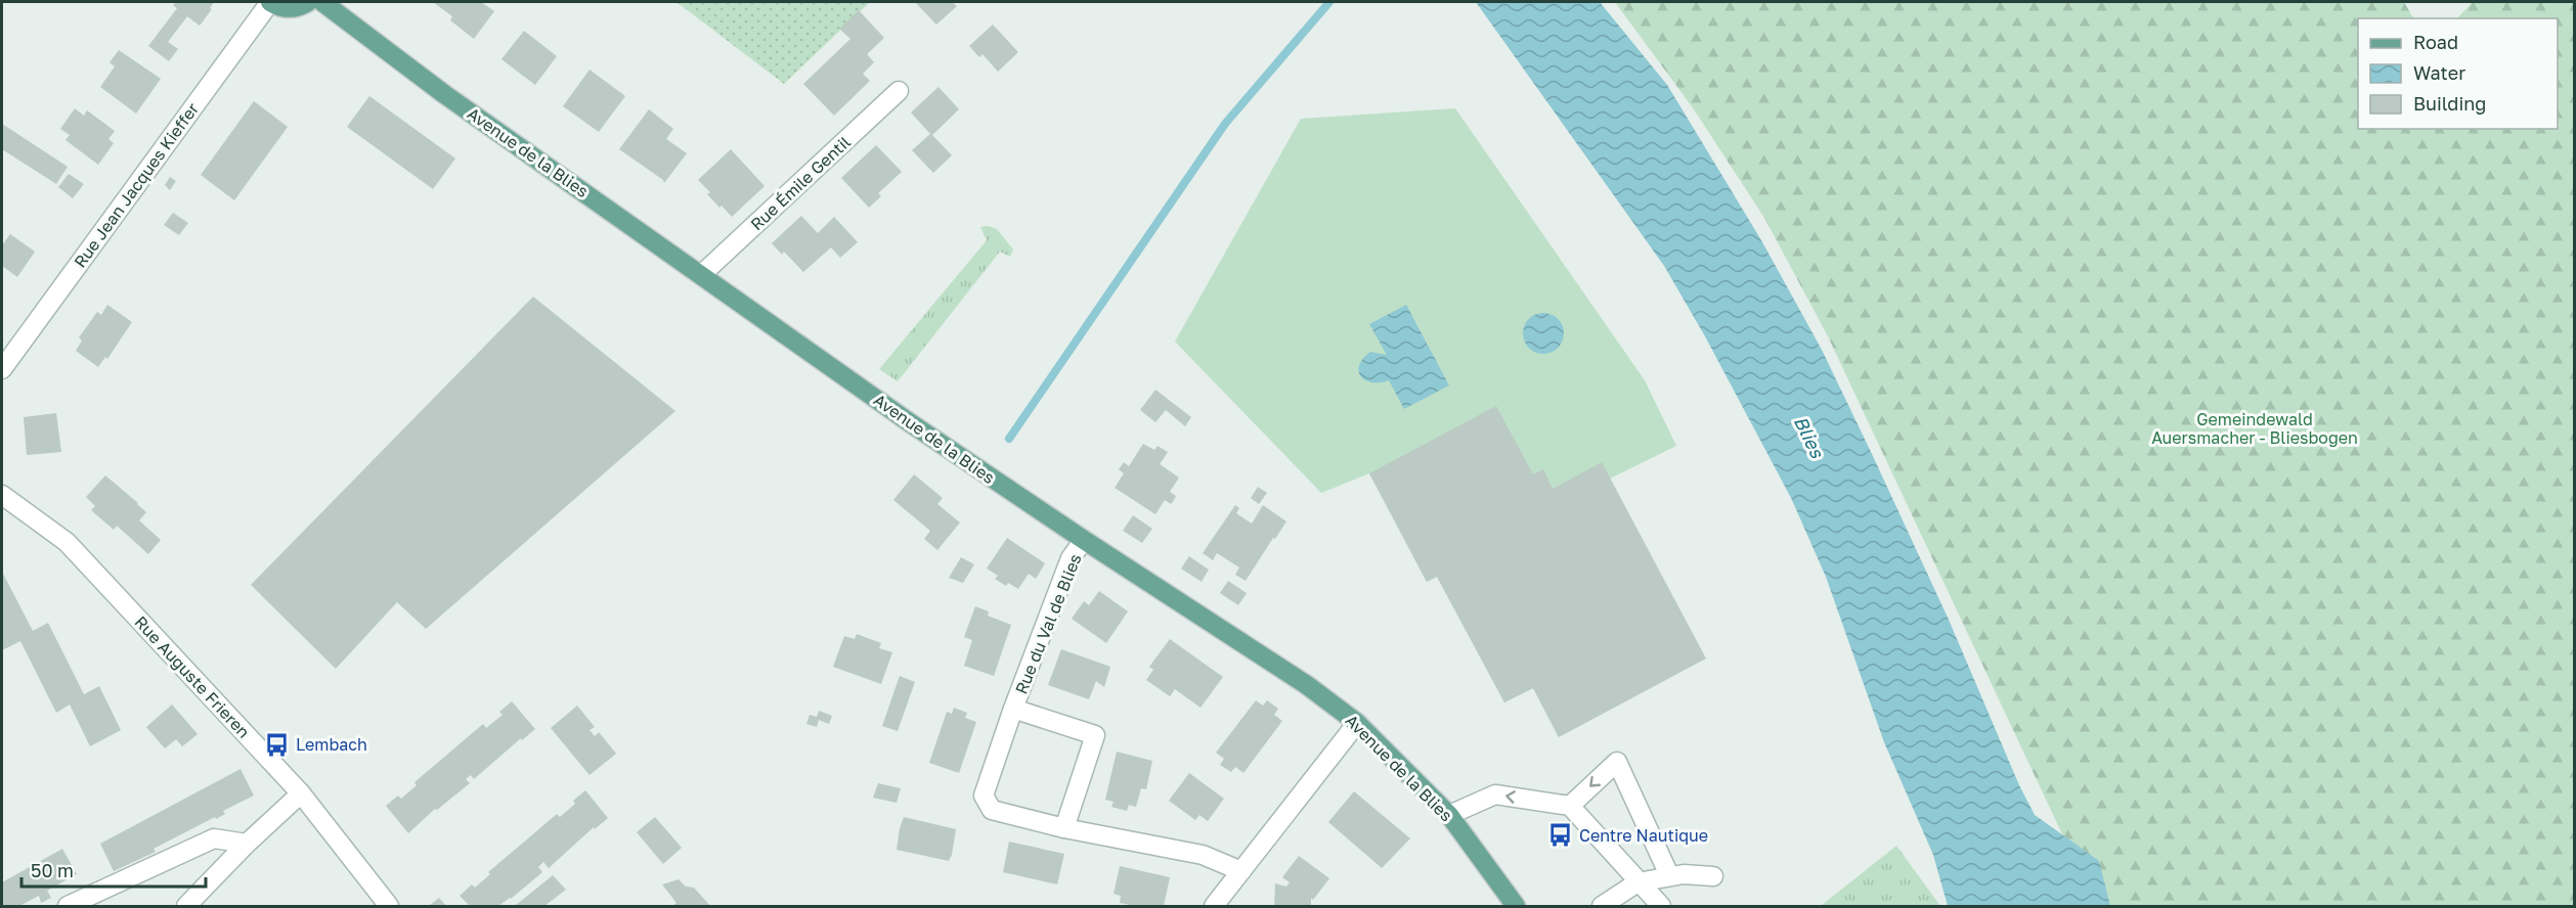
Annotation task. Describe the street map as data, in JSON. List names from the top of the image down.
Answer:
{
  "streets": {
    "main road": ["Avenue de la Blies"],
    "street": [
      "Rue Émile Gentil",
      "Rue Jean Jacques Kieffer",
      "Rue du Val de Blies",
      "Rue Auguste Frieren"
    ]
  },
  "crossings": [
    ["Avenue de la Blies", "Rue Émile Gentil"],
    ["Avenue de la Blies", "Rue du Val de Blies"]
  ],
  "water": ["Blies"],
  "parks": ["Gemeindewald Auersmacher - Bliesbogen"],
  "places": {
    "bus stop": ["Lembach", "Centre Nautique"]
  },
  "legend": ["Road", "Water", "Building"],
  "scale_bar": "50 m"
}
